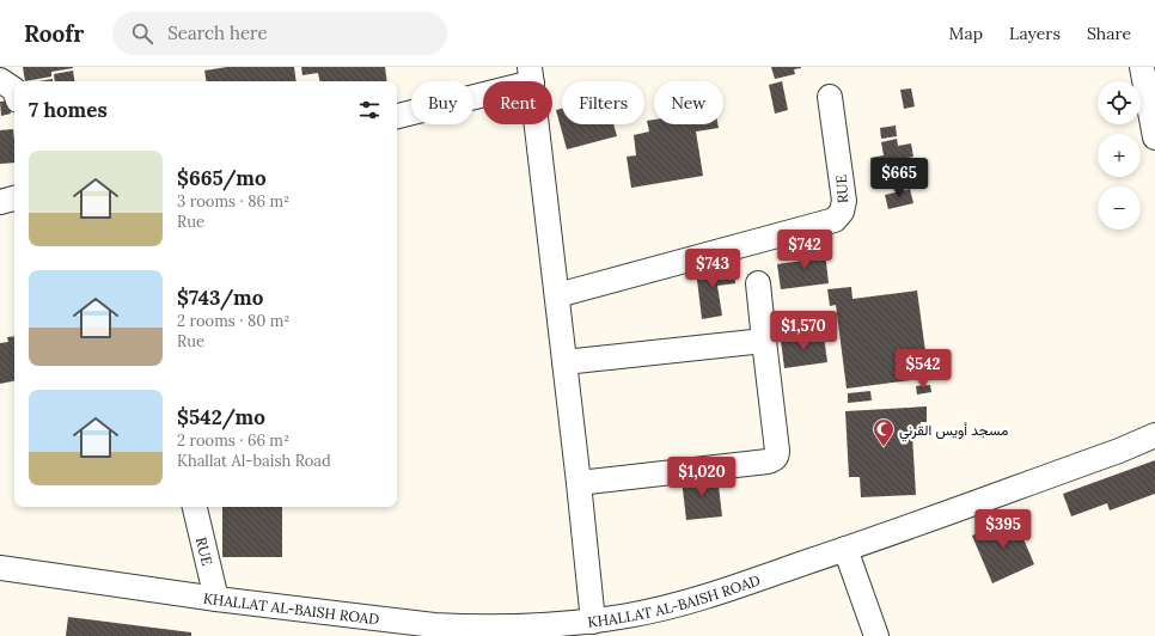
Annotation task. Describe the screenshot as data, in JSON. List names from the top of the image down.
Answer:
{
  "streets": {
    "street": ["RUE", "KHALLAT AL-BAISH ROAD"]
  },
  "crossings": [
    ["RUE", "KHALLAT AL-BAISH ROAD"]
  ],
  "places": {
    "mosque": ["مسجد أويس القرني"]
  },
  "page": {
    "header": "Roofr",
    "search": "Search here",
    "nav": ["Map", "Layers", "Share"],
    "map_buttons": ["+", "−"],
    "chip": [
      "Buy",
      "Rent",
      "Filters",
      "New"
    ],
    "heading": "7 homes",
    "list": [
      {
        "name": "$665/mo",
        "note": "3 rooms · 86 m² · Rue"
      },
      {
        "name": "$743/mo",
        "note": "2 rooms · 80 m² · Rue"
      },
      {
        "name": "$542/mo",
        "note": "2 rooms · 66 m² · Khallat Al-baish Road"
      }
    ],
    "price": [
      "$665",
      "$742",
      "$743",
      "$1,570",
      "$542",
      "$1,020",
      "$395"
    ]
  }
}
